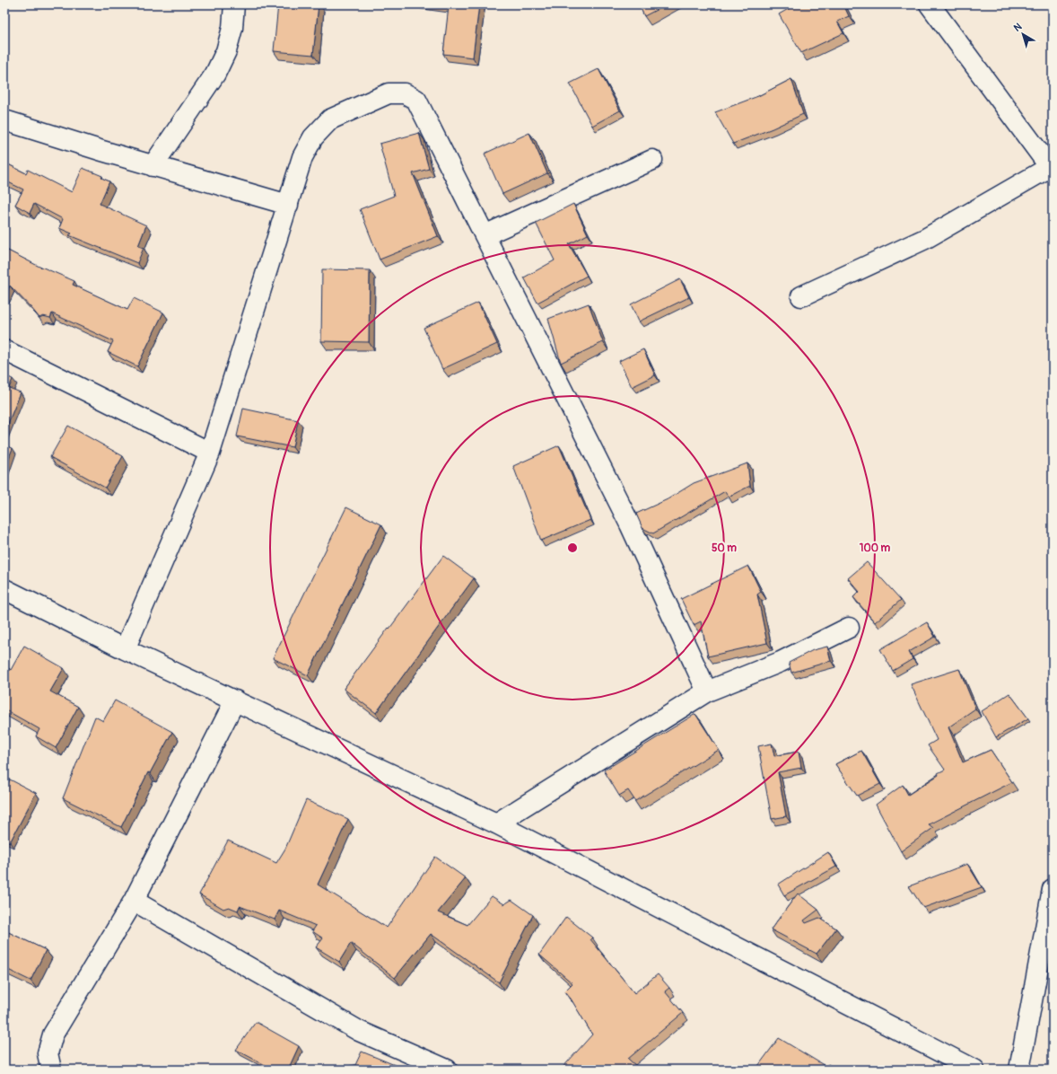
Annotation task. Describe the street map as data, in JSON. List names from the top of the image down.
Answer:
{
  "north": "top left",
  "rings": ["50 m", "100 m"]
}
